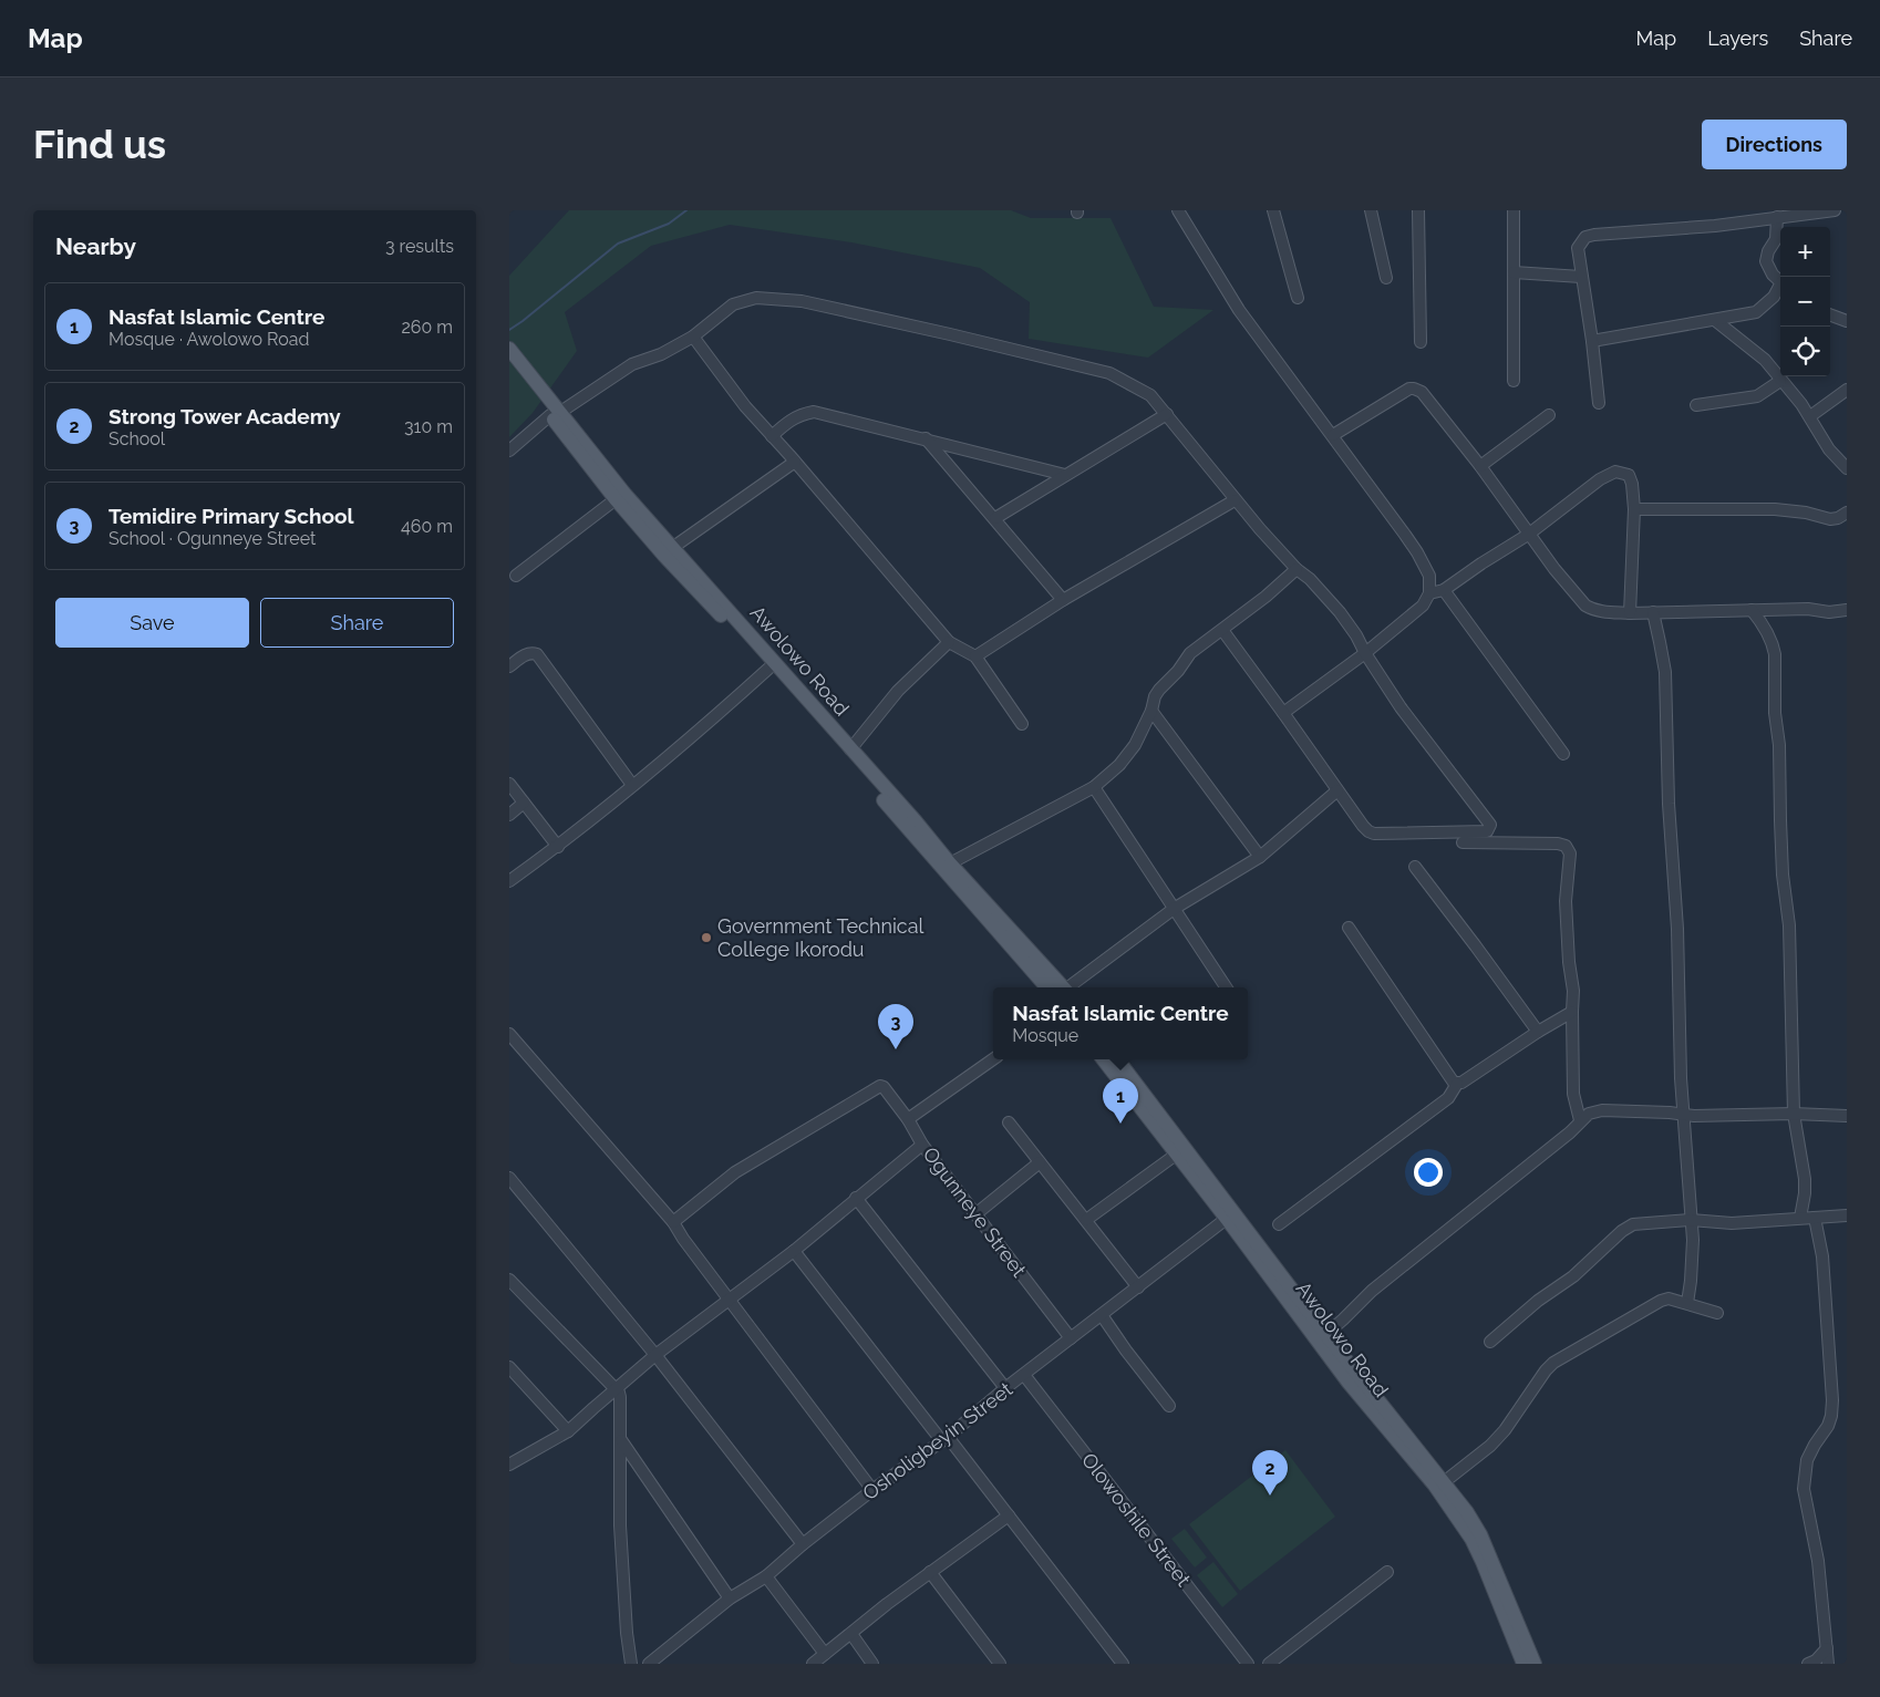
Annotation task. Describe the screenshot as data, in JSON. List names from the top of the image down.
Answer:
{
  "streets": {
    "main road": ["Awolowo Road"],
    "street": ["Ogunneye Street", "Osholigbeyin Street", "Olowoshile Street"]
  },
  "crossings": [
    ["Awolowo Road", "Osholigbeyin Street"],
    ["Ogunneye Street", "Osholigbeyin Street"],
    ["Osholigbeyin Street", "Olowoshile Street"]
  ],
  "places": ["Government Technical College Ikorodu"],
  "page": {
    "header": "Map",
    "nav": ["Map", "Layers", "Share"],
    "buttons": [
      "Directions",
      ["Save", "Share"]
    ],
    "title": "Find us",
    "heading": ["Nearby", "3 results"],
    "map_buttons": ["+", "−"],
    "list": [
      {
        "mark": "1",
        "name": "Nasfat Islamic Centre",
        "note": "Mosque · Awolowo Road",
        "value": "260 m"
      },
      {
        "mark": "2",
        "name": "Strong Tower Academy",
        "note": "School",
        "value": "310 m"
      },
      {
        "mark": "3",
        "name": "Temidire Primary School",
        "note": "School · Ogunneye Street",
        "value": "460 m"
      }
    ],
    "popup": ["Nasfat Islamic Centre", "Mosque"],
    "pins": ["3", "1", "2"]
  }
}
